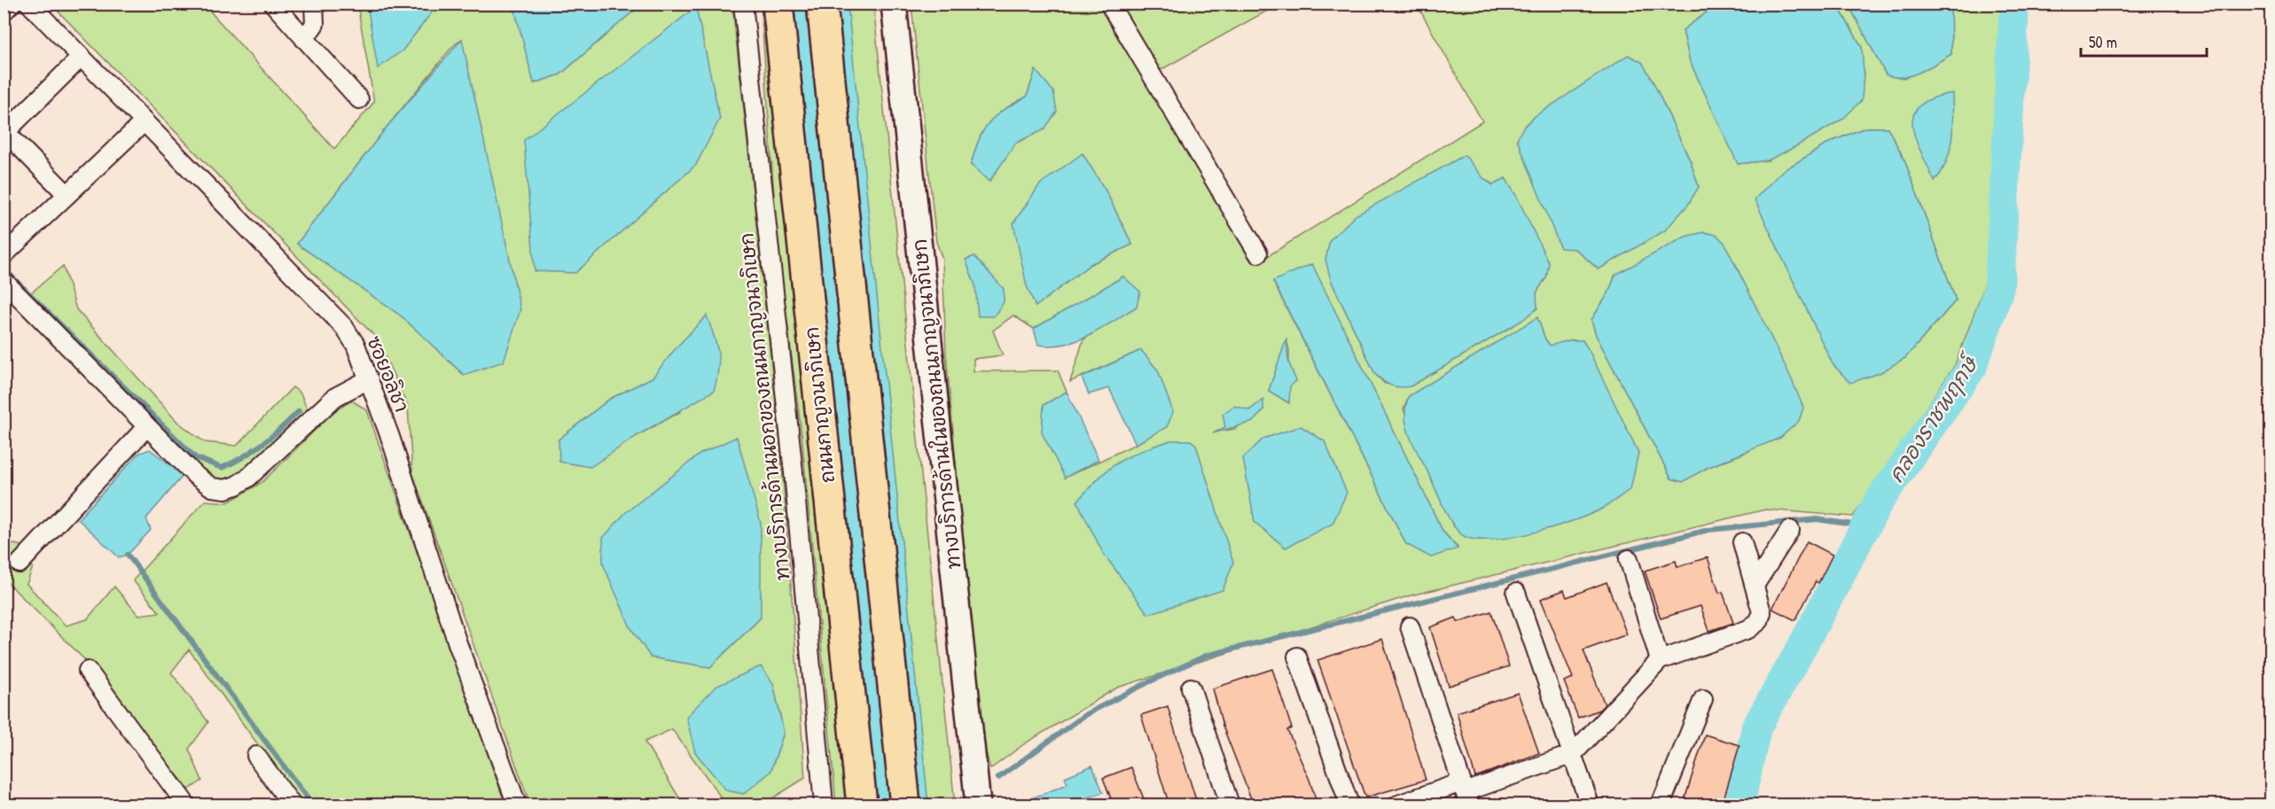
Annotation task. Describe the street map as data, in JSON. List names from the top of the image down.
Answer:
{
  "streets": {
    "highway": ["ถนนกาญจนาภิเษก"],
    "main road": ["ทางบริการด้านในของถนนกาญจนาภิเษก"],
    "street": ["ซอยอลิชา", "ทางบริการด้านนอกของถนนกาญจนาภิเษก"]
  },
  "water": ["คลองราชพฤกษ์"],
  "scale_bar": "50 m"
}
